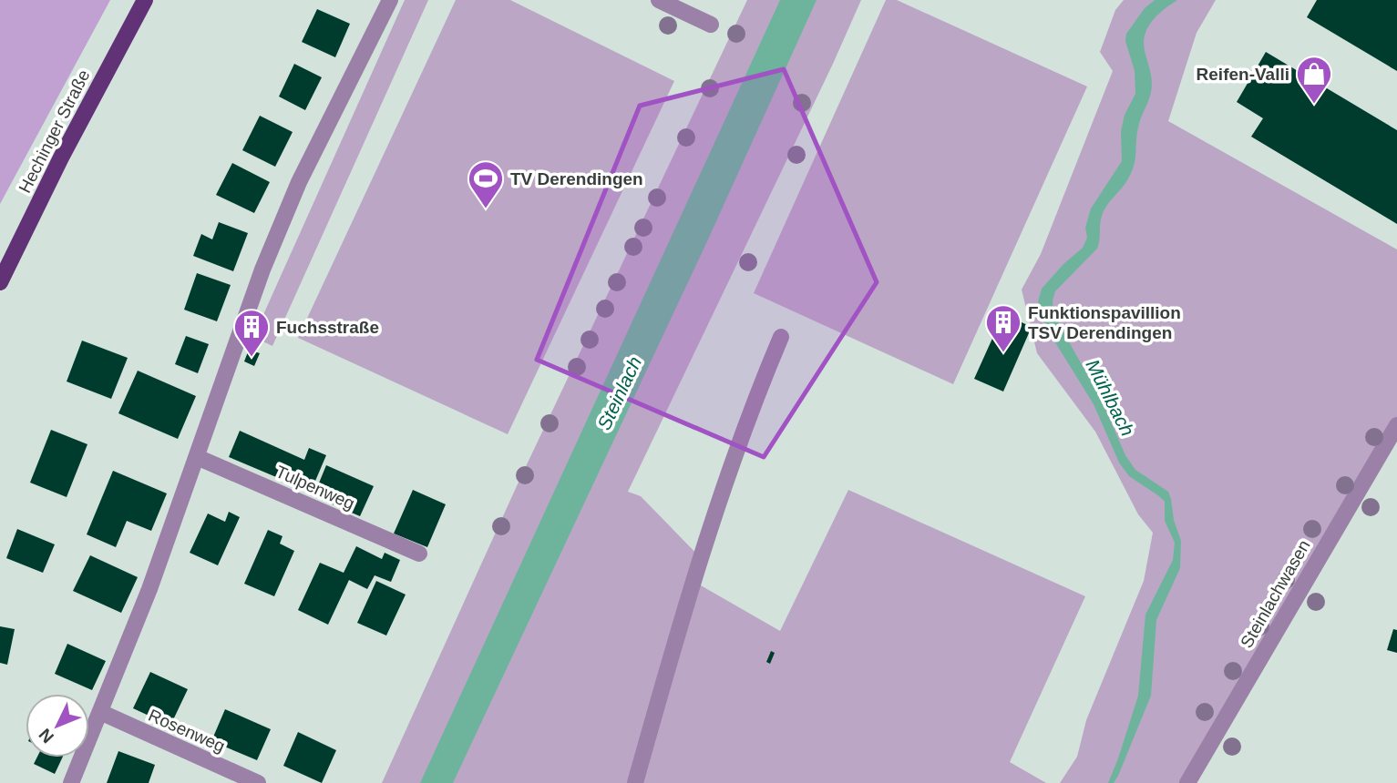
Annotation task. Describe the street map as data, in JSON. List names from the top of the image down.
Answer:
{
  "streets": {
    "main road": ["Hechinger Straße"],
    "street": ["Tulpenweg", "Steinlachwasen", "Rosenweg"]
  },
  "water": ["Steinlach", "Mühlbach"],
  "places": {
    "shop": ["Reifen-Valli"],
    "sports": ["TV Derendingen"],
    "building": ["Funktionspavillion TSV Derendingen", "Fuchsstraße"]
  },
  "north": "bottom left"
}
